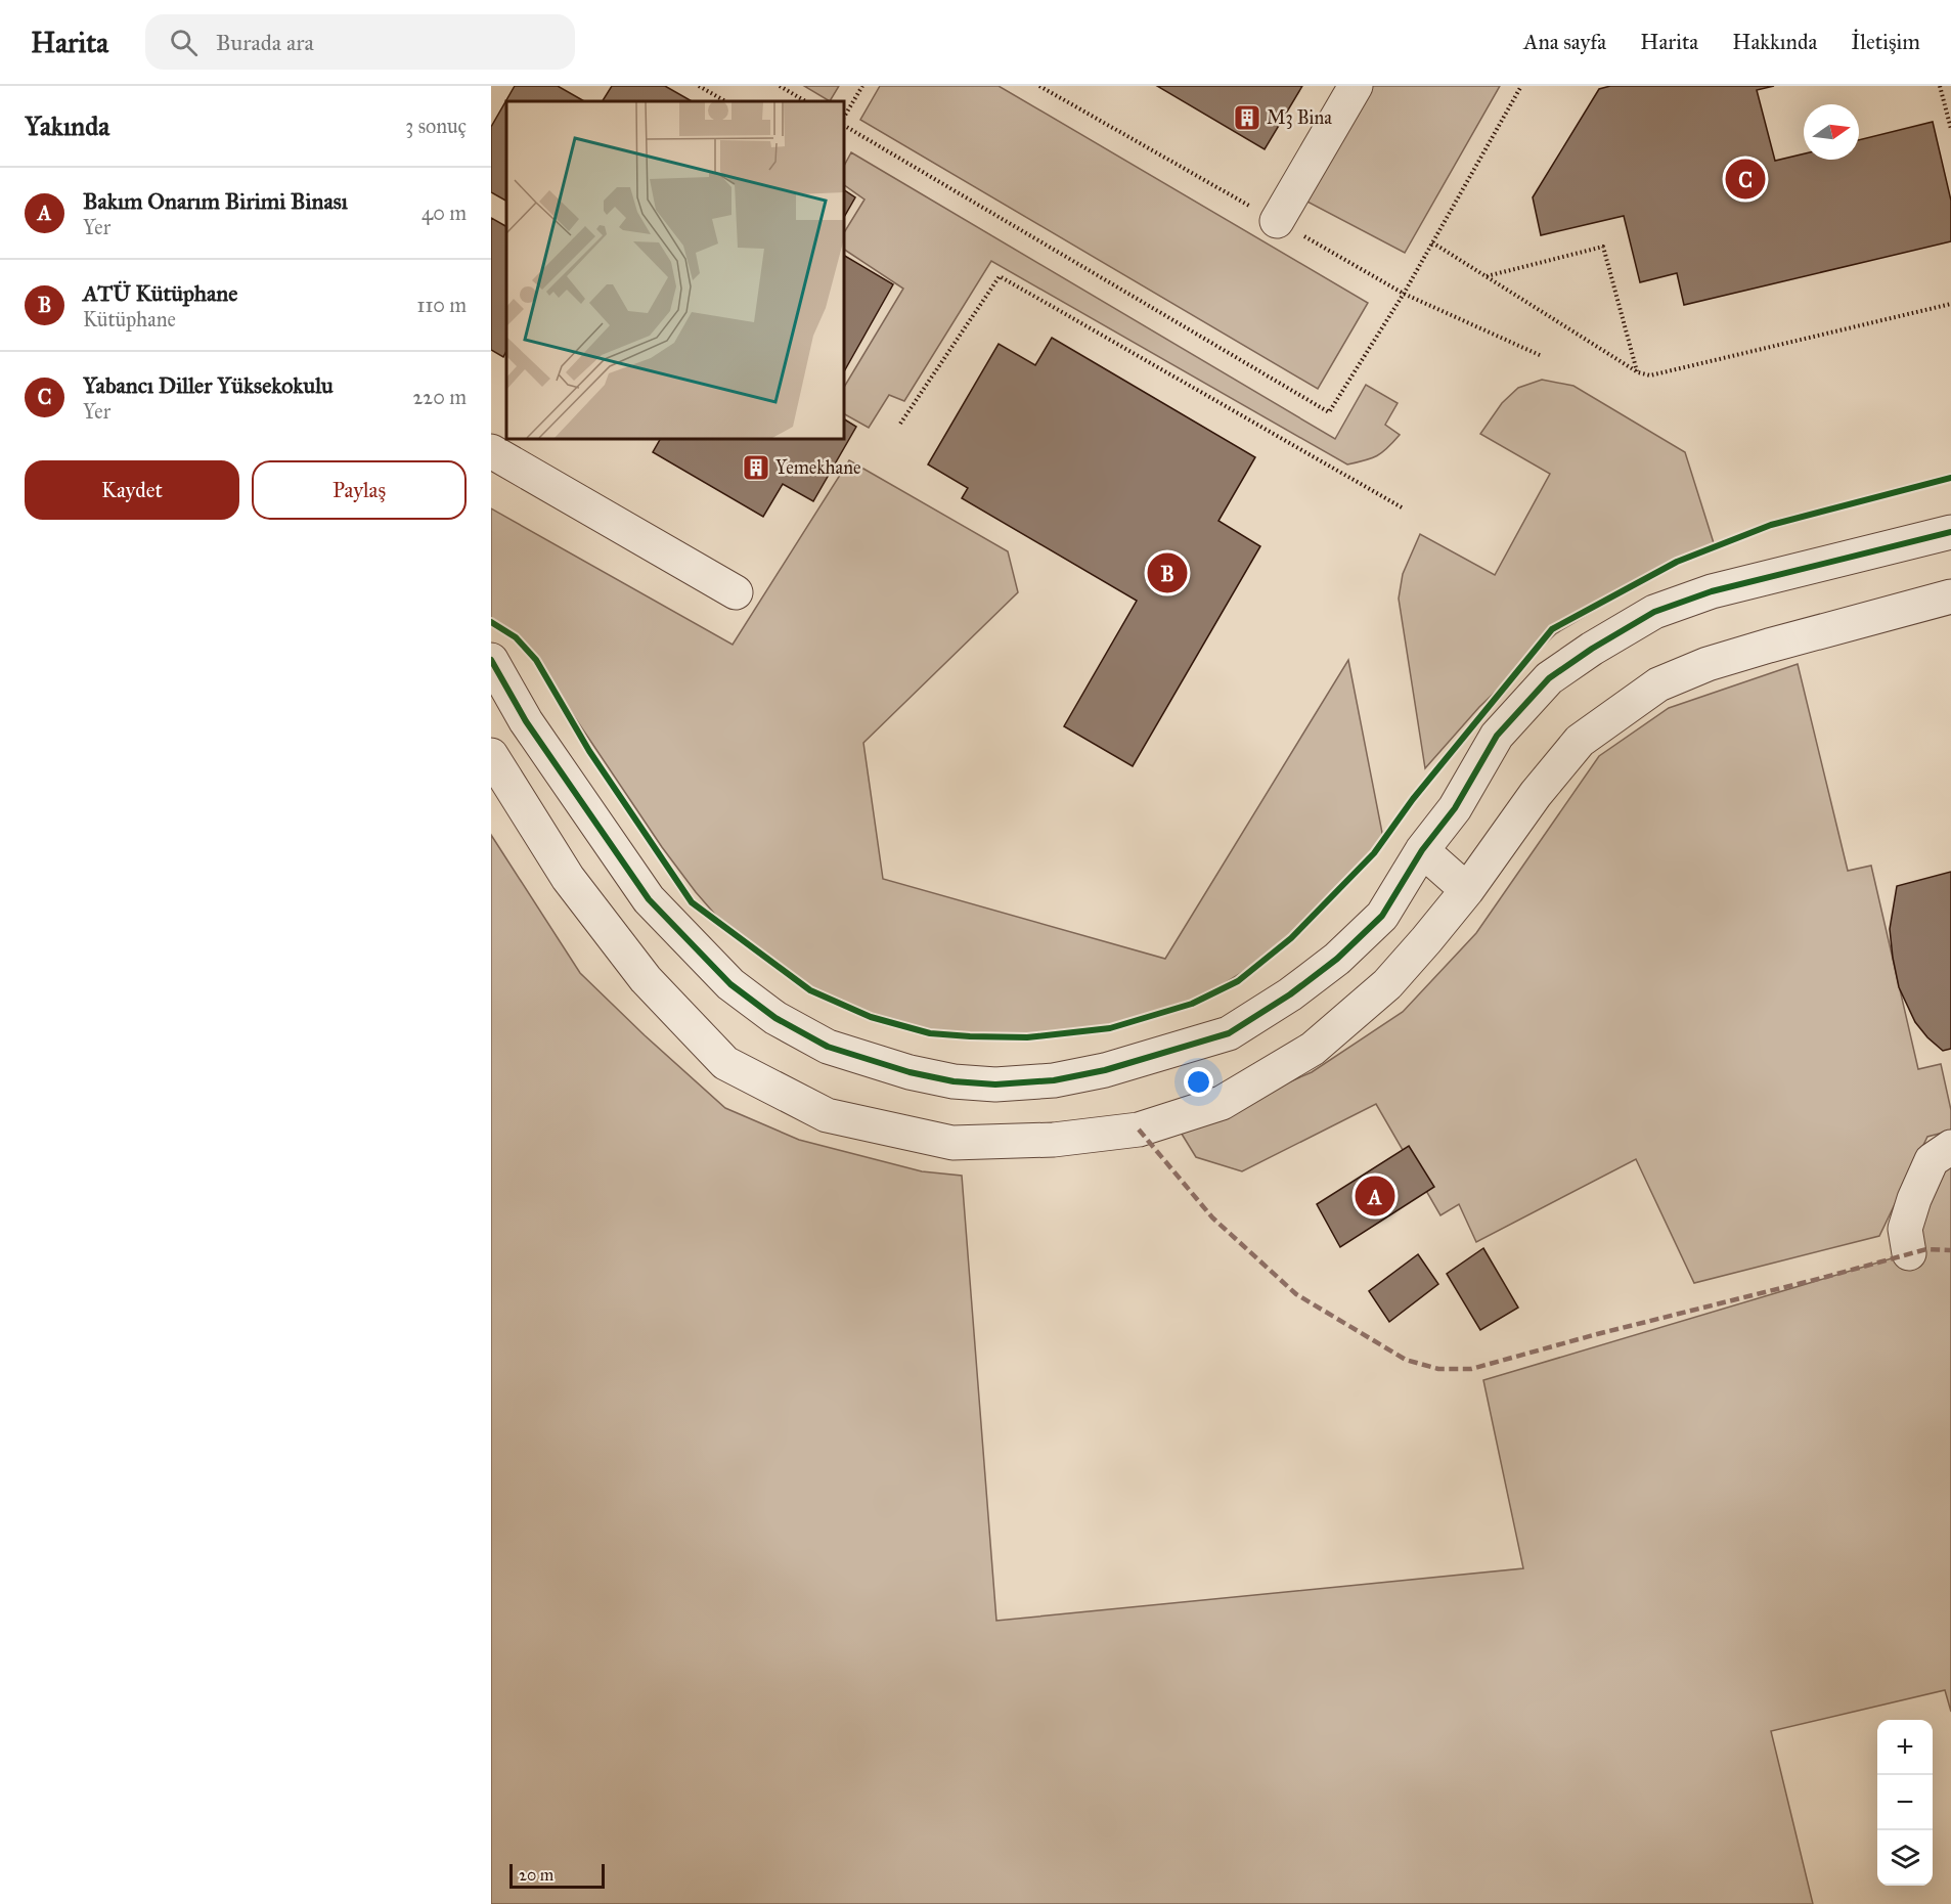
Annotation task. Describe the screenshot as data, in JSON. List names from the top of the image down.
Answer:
{
  "places": {
    "building": ["M3 Bina", "Yemekhane"]
  },
  "scale_bar": "20 m",
  "north": "right",
  "page": {
    "header": "Harita",
    "search": "Burada ara",
    "nav": [
      "Ana sayfa",
      "Harita",
      "Hakkında",
      "İletişim"
    ],
    "heading": ["Yakında", "3 sonuç"],
    "pins": ["C", "B", "A"],
    "list": [
      {
        "mark": "A",
        "name": "Bakım Onarım Birimi Binası",
        "note": "Yer",
        "value": "40 m"
      },
      {
        "mark": "B",
        "name": "ATÜ Kütüphane",
        "note": "Kütüphane",
        "value": "110 m"
      },
      {
        "mark": "C",
        "name": "Yabancı Diller Yüksekokulu",
        "note": "Yer",
        "value": "220 m"
      }
    ],
    "buttons": ["Kaydet", "Paylaş"],
    "map_buttons": ["+", "−"],
    "scale": "20 m"
  }
}
